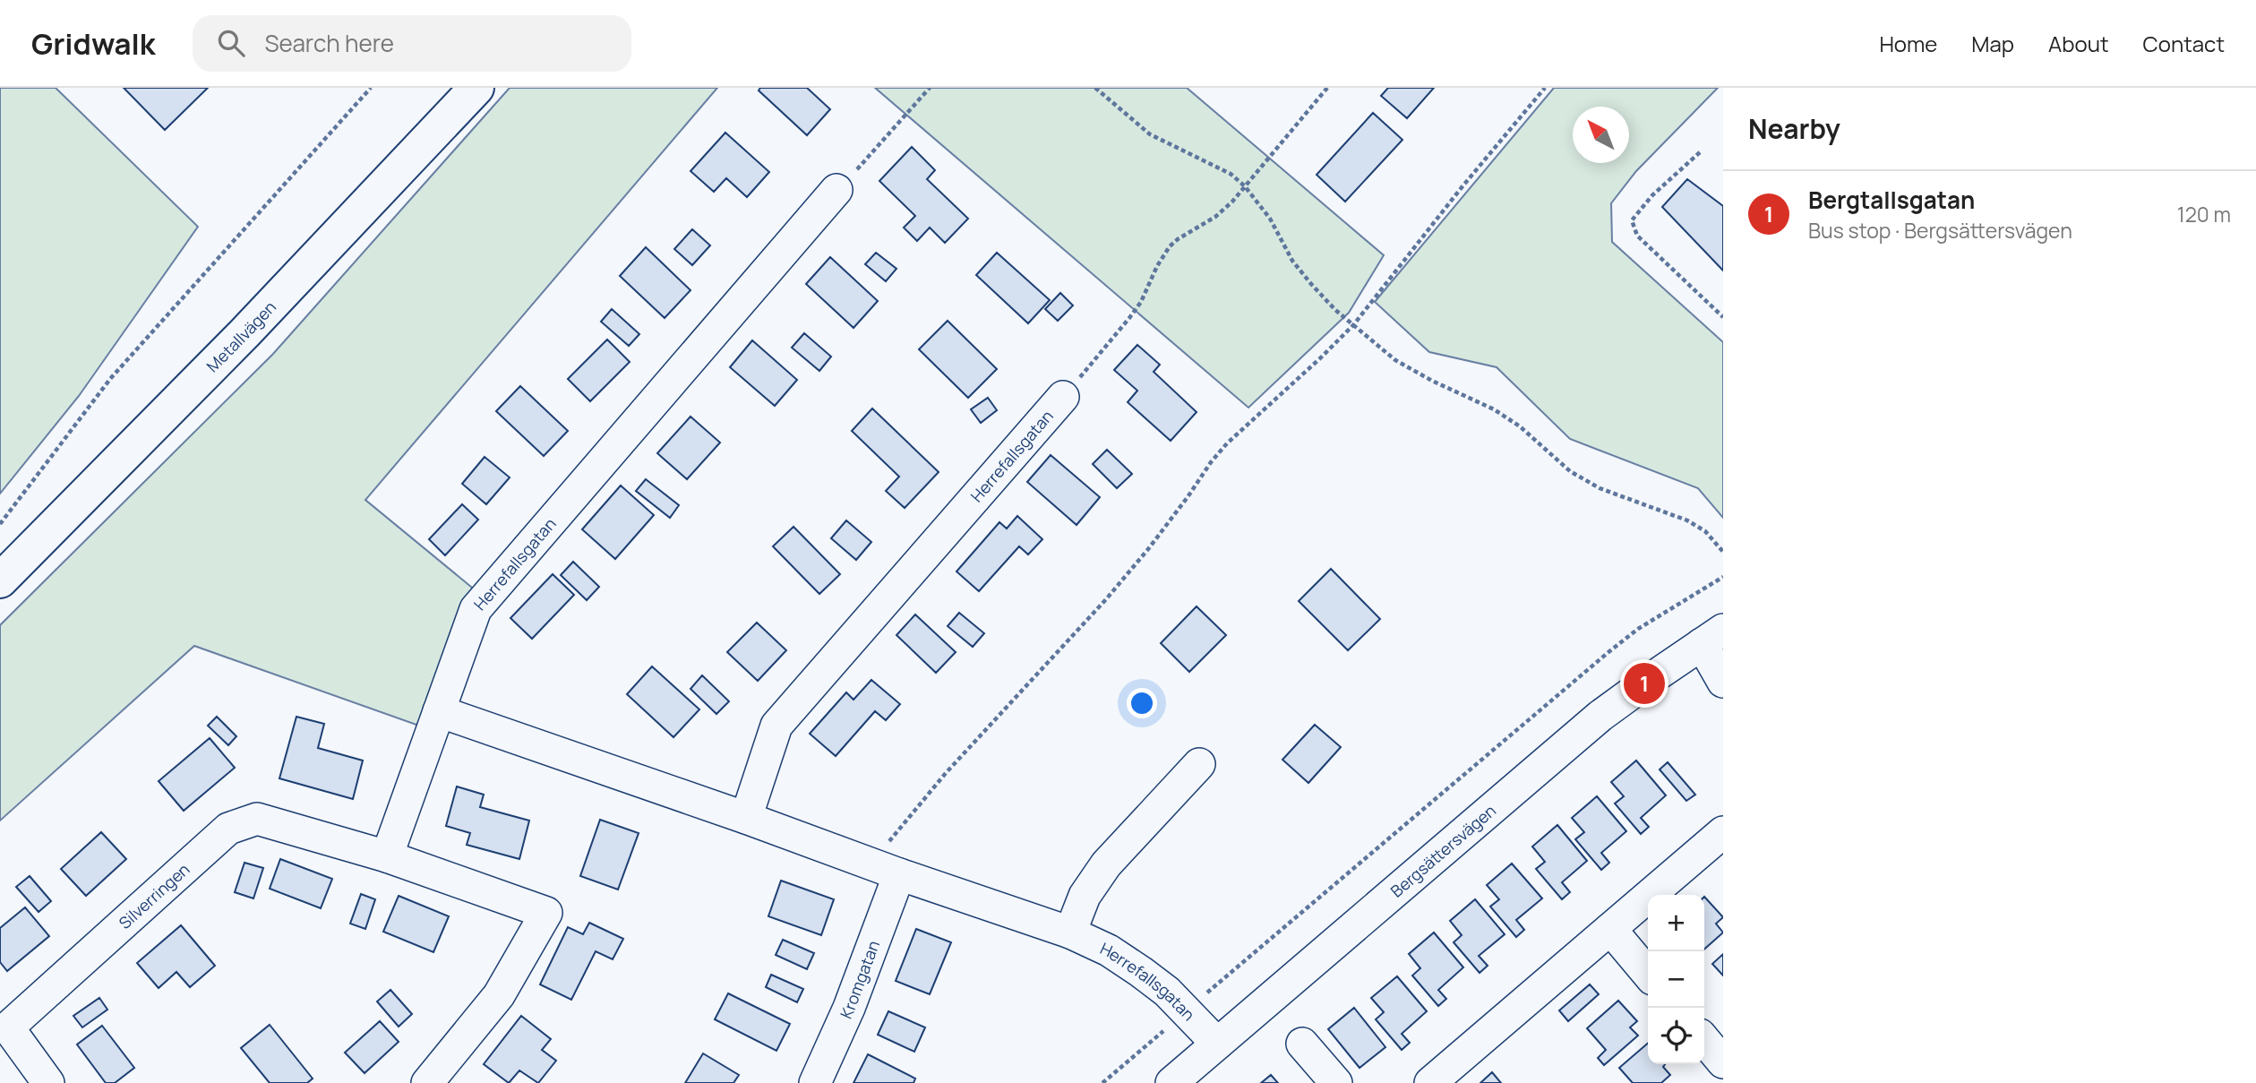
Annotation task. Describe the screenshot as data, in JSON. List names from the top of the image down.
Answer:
{
  "streets": {
    "main road": ["Metallvägen"],
    "street": [
      "Herrefallsgatan",
      "Bergsättersvägen",
      "Silverringen",
      "Kromgatan"
    ]
  },
  "crossings": [
    ["Herrefallsgatan", "Bergsättersvägen"],
    ["Herrefallsgatan", "Kromgatan"]
  ],
  "north": "top left",
  "page": {
    "header": "Gridwalk",
    "search": "Search here",
    "nav": [
      "Home",
      "Map",
      "About",
      "Contact"
    ],
    "heading": "Nearby",
    "list": [
      {
        "mark": "1",
        "name": "Bergtallsgatan",
        "note": "Bus stop · Bergsättersvägen",
        "value": "120 m"
      }
    ],
    "pins": "1",
    "map_buttons": ["+", "−"]
  }
}
